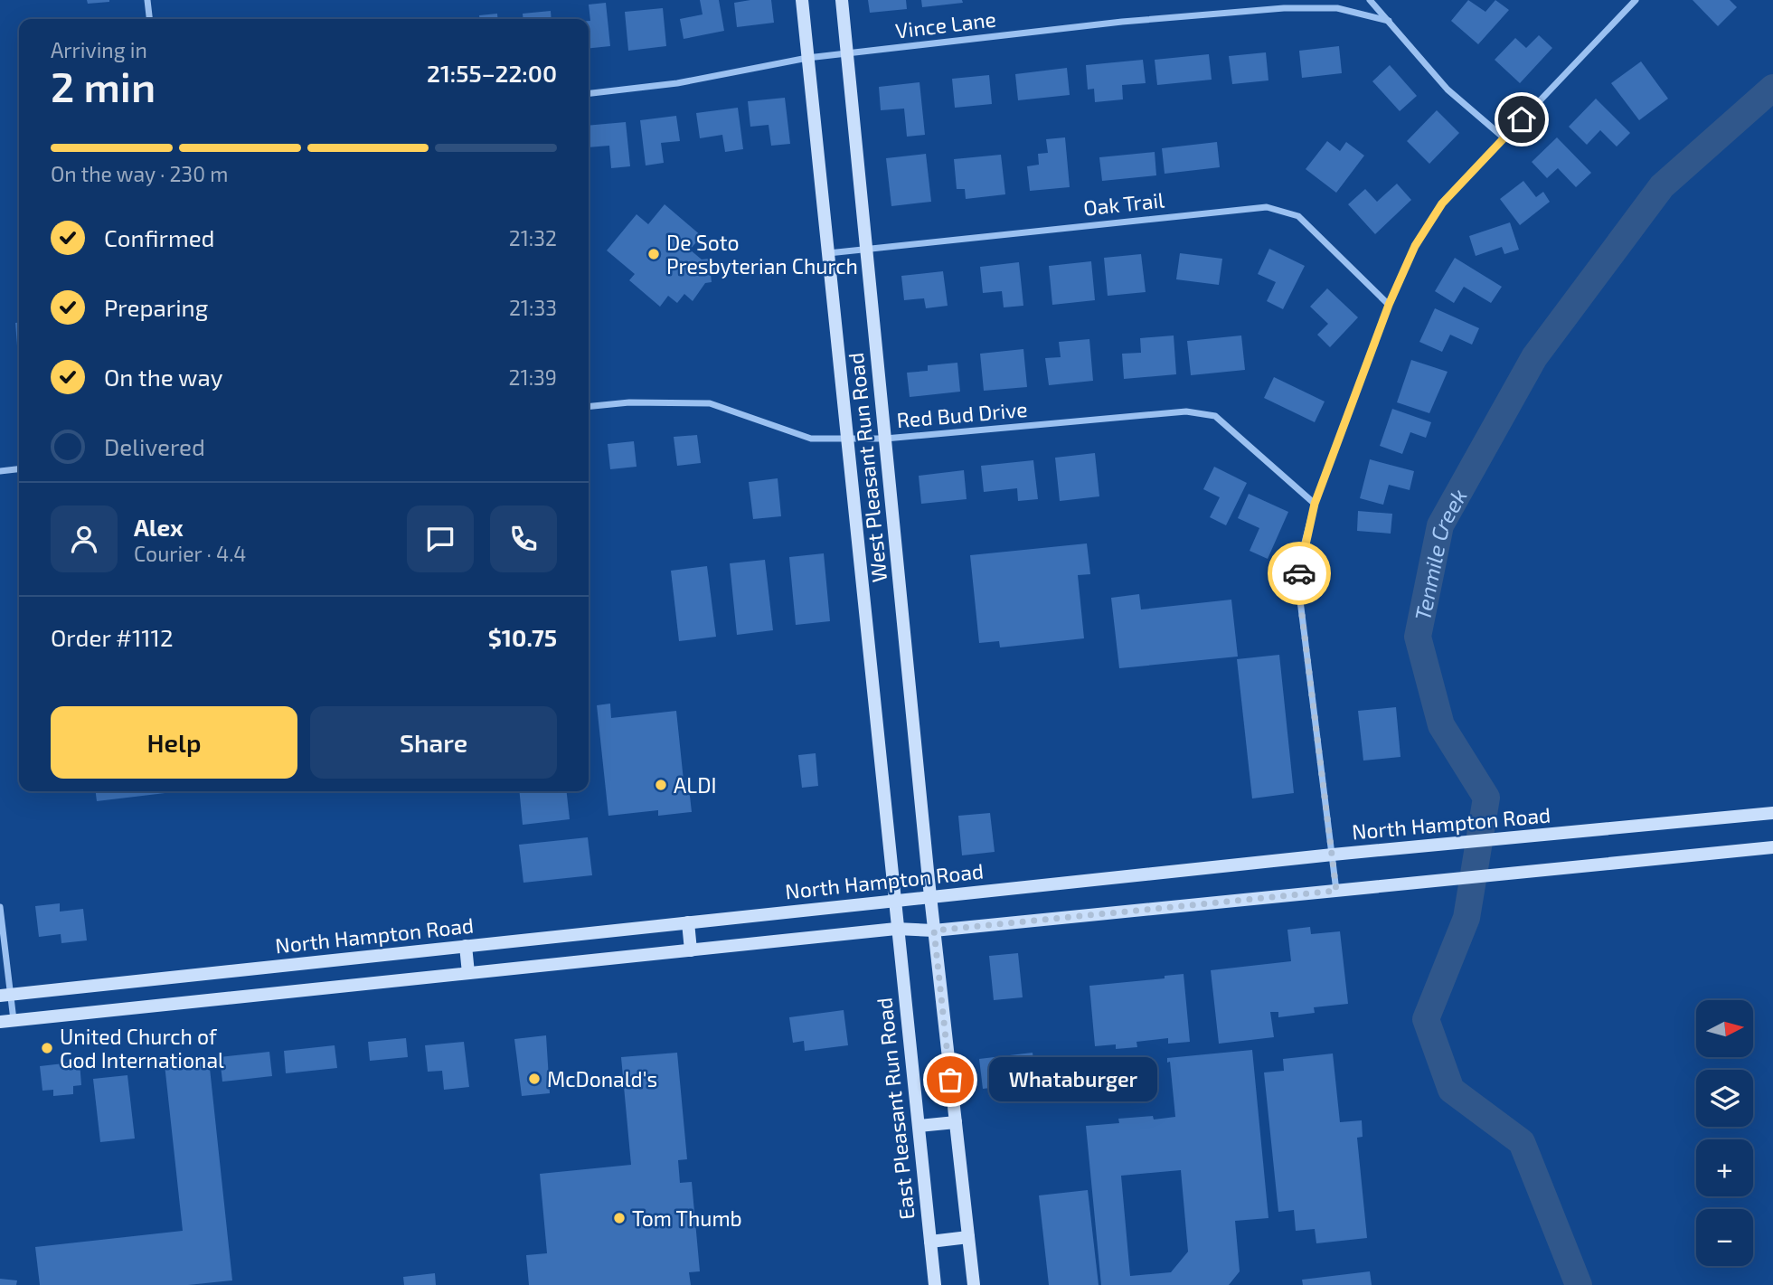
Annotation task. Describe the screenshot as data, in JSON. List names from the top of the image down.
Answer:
{
  "streets": {
    "main road": ["West Pleasant Run Road", "North Hampton Road", "East Pleasant Run Road"],
    "street": ["Vince Lane", "Oak Trail", "Red Bud Drive"]
  },
  "crossings": [
    ["Vince Lane", "West Pleasant Run Road"],
    ["Oak Trail", "West Pleasant Run Road"],
    ["Red Bud Drive", "West Pleasant Run Road"],
    ["West Pleasant Run Road", "North Hampton Road"],
    ["West Pleasant Run Road", "East Pleasant Run Road"]
  ],
  "water": ["Tenmile Creek"],
  "places": [
    "De Soto Presbyterian Church",
    "ALDI",
    "United Church of God International",
    "McDonald's",
    "Whataburger",
    "Tom Thumb"
  ],
  "north": "right",
  "page": {
    "heading": ["2 min", "Arriving in", "21:55–22:00"],
    "panel": [
      "Alex",
      "Courier · 4.4",
      "Order #1112",
      "$10.75"
    ],
    "bar": "On the way · 230 m",
    "list": [
      ["Confirmed", "21:32"],
      ["Preparing", "21:33"],
      ["On the way", "21:39"],
      "Delivered"
    ],
    "buttons": ["Help", "Share"],
    "map_buttons": ["+", "−"],
    "bubble": "Whataburger"
  }
}
